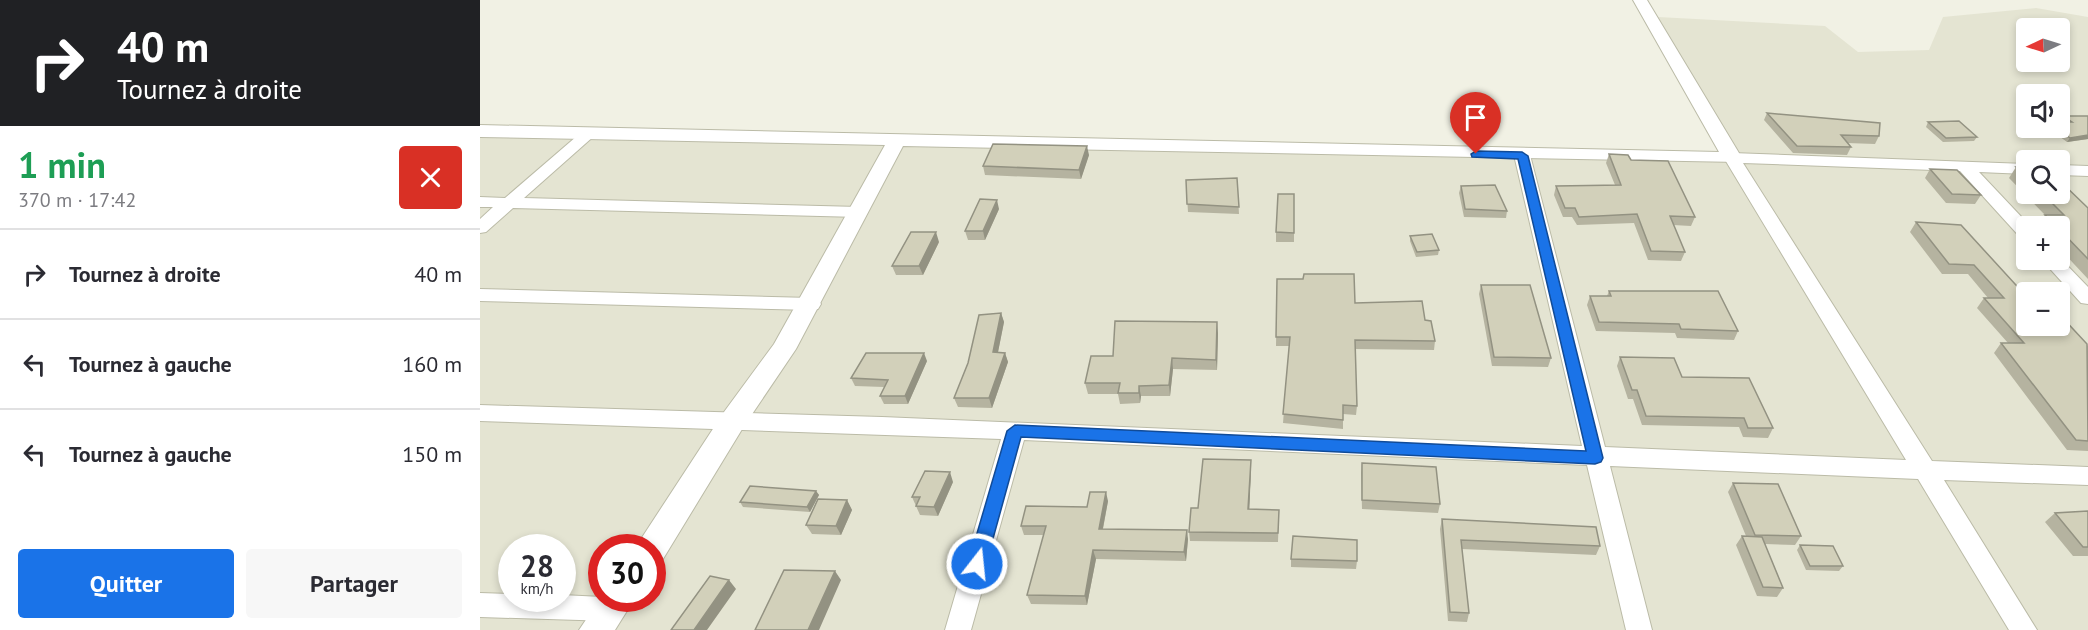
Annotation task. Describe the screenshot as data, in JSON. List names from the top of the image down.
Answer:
{
  "north": "left",
  "page": {
    "turn": ["40 m", "Tournez à droite"],
    "map_buttons": ["+", "−"],
    "heading": ["1 min", "370 m · 17:42"],
    "list": [
      {
        "name": "Tournez à droite",
        "value": "40 m"
      },
      {
        "name": "Tournez à gauche",
        "value": "160 m"
      },
      {
        "name": "Tournez à gauche",
        "value": "150 m"
      }
    ],
    "speed": "28 km/h",
    "limit": "30",
    "buttons": ["Quitter", "Partager"]
  }
}
